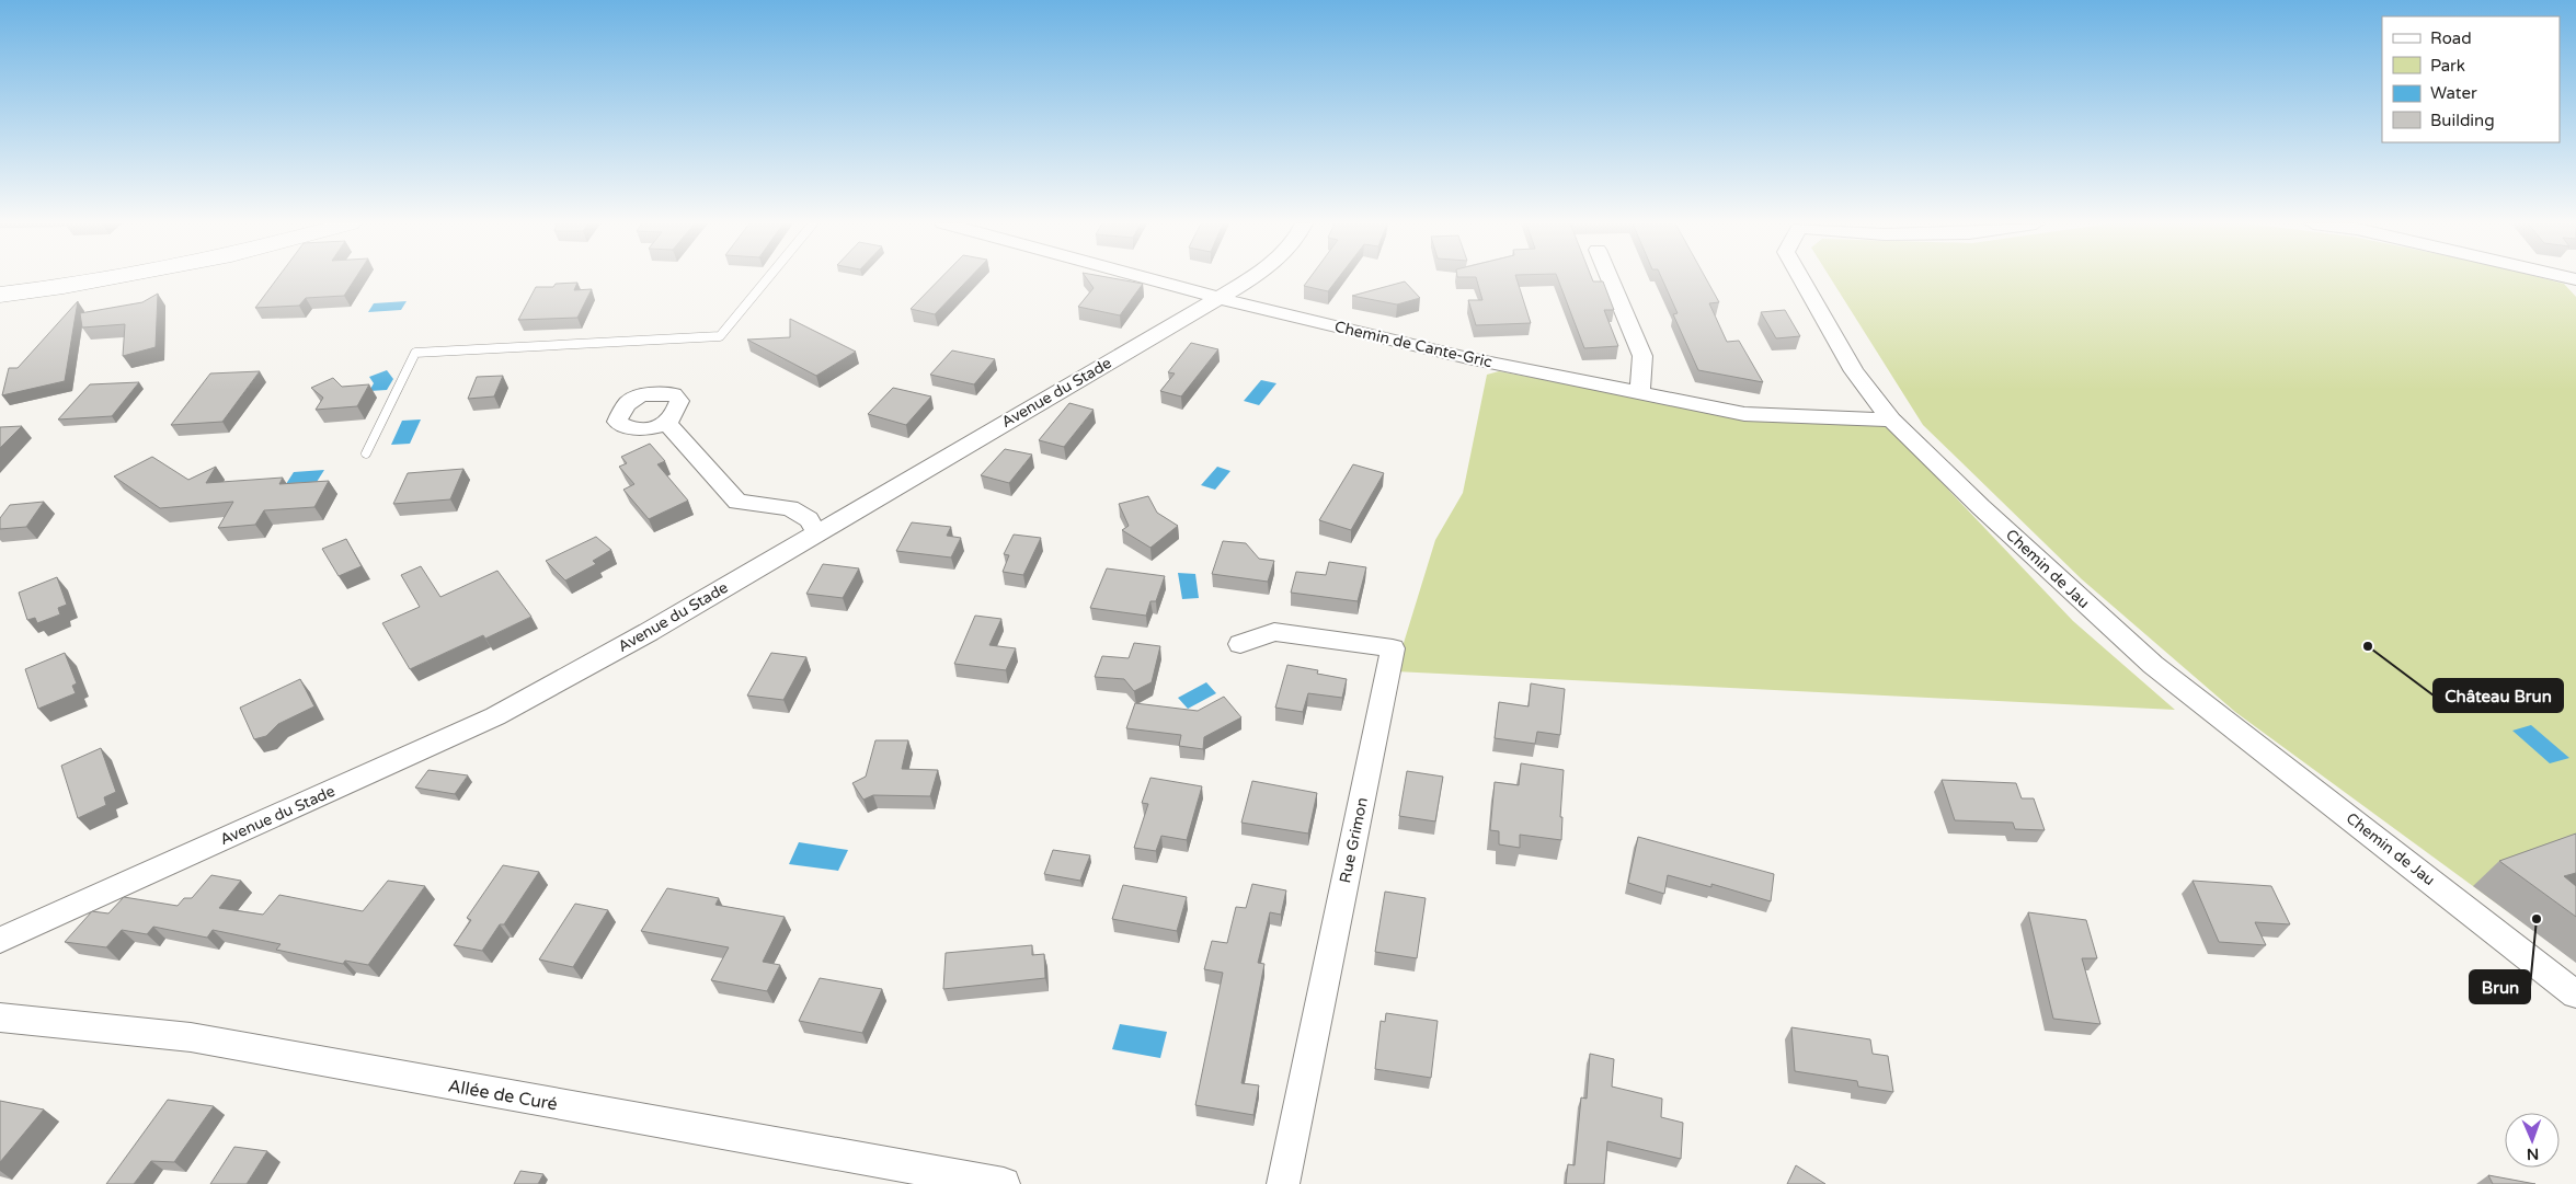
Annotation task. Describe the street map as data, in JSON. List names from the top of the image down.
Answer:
{
  "streets": {
    "street": [
      "Chemin de Cante-Gric",
      "Avenue du Stade",
      "Chemin de Jau",
      "Rue Grimon",
      "Allée de Curé"
    ]
  },
  "crossings": [
    ["Chemin de Cante-Gric", "Avenue du Stade"],
    ["Chemin de Cante-Gric", "Chemin de Jau"]
  ],
  "places": ["Château Brun", "Brun"],
  "legend": [
    "Road",
    "Park",
    "Water",
    "Building"
  ],
  "north": "bottom"
}
